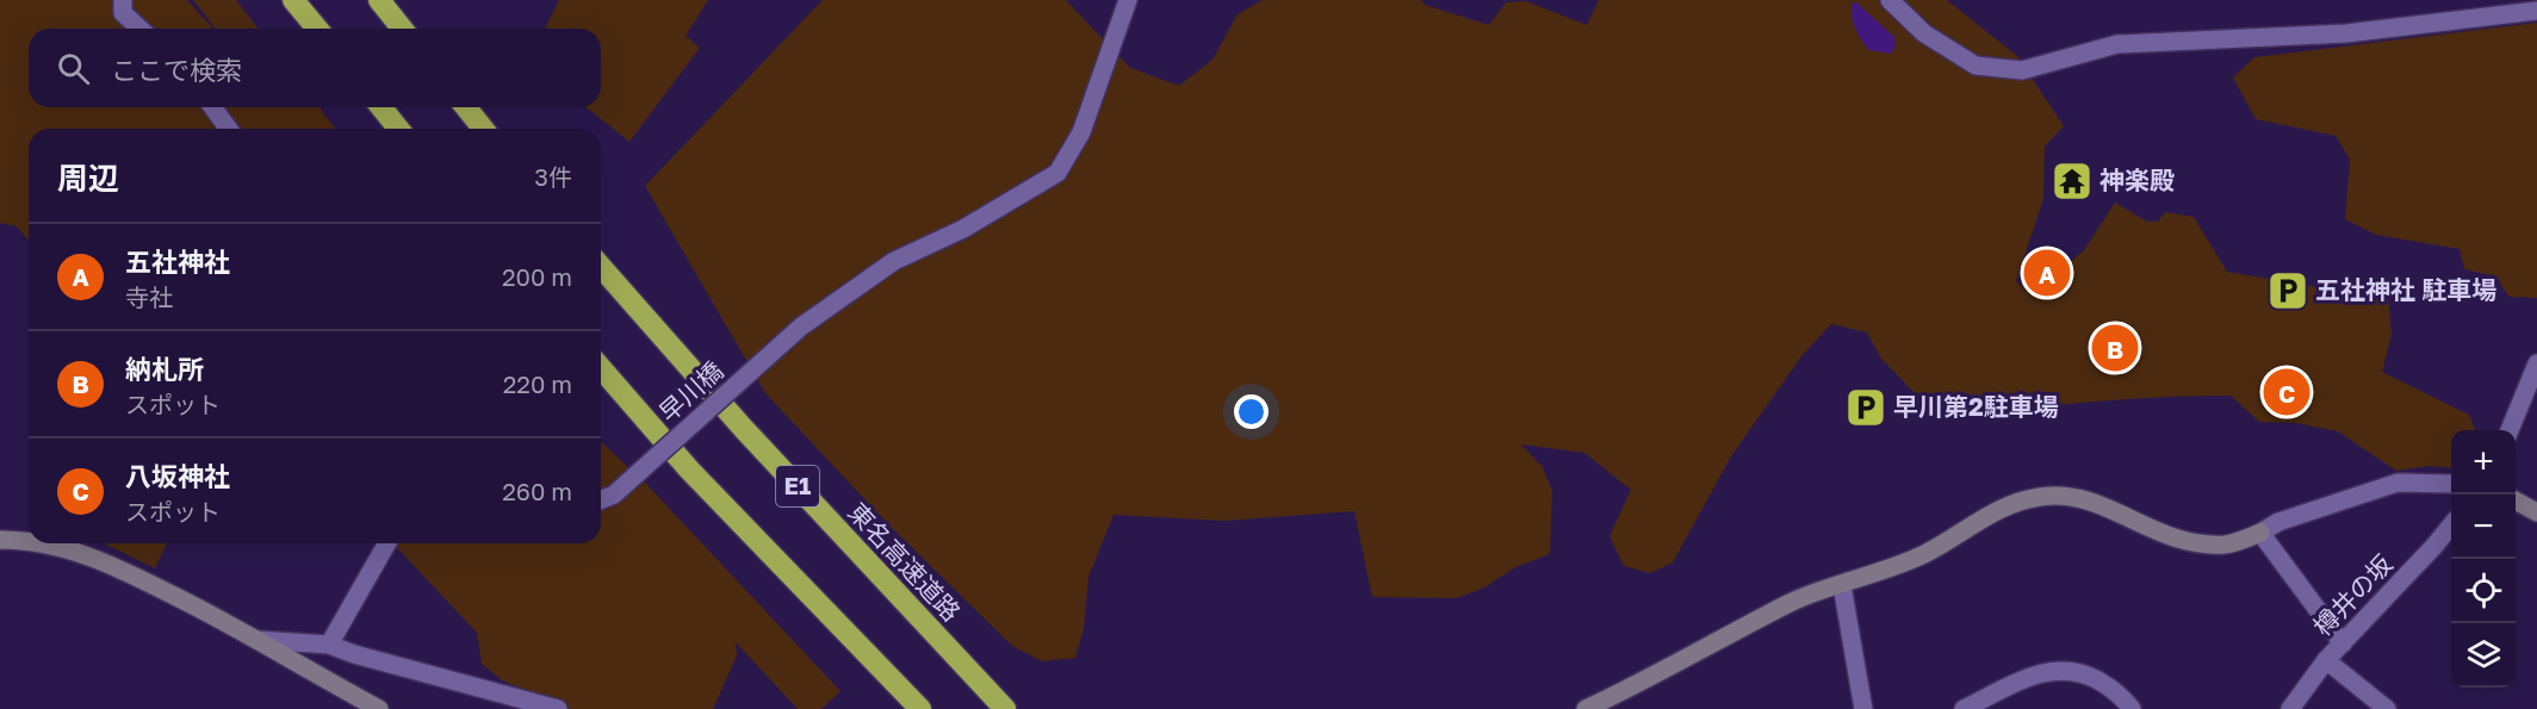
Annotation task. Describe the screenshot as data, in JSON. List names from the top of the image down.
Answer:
{
  "streets": {
    "highway": ["E1", "東名高速道路"],
    "street": ["早川橋", "樽井の坂"]
  },
  "places": {
    "temple": ["神楽殿"],
    "parking": ["五社神社 駐車場", "早川第2駐車場"]
  },
  "page": {
    "search": "ここで検索",
    "heading": ["周辺", "3件"],
    "list": [
      {
        "mark": "A",
        "name": "五社神社",
        "note": "寺社",
        "value": "200 m"
      },
      {
        "mark": "B",
        "name": "納札所",
        "note": "スポット",
        "value": "220 m"
      },
      {
        "mark": "C",
        "name": "八坂神社",
        "note": "スポット",
        "value": "260 m"
      }
    ],
    "pins": ["A", "B", "C"],
    "map_buttons": ["+", "−"]
  }
}
